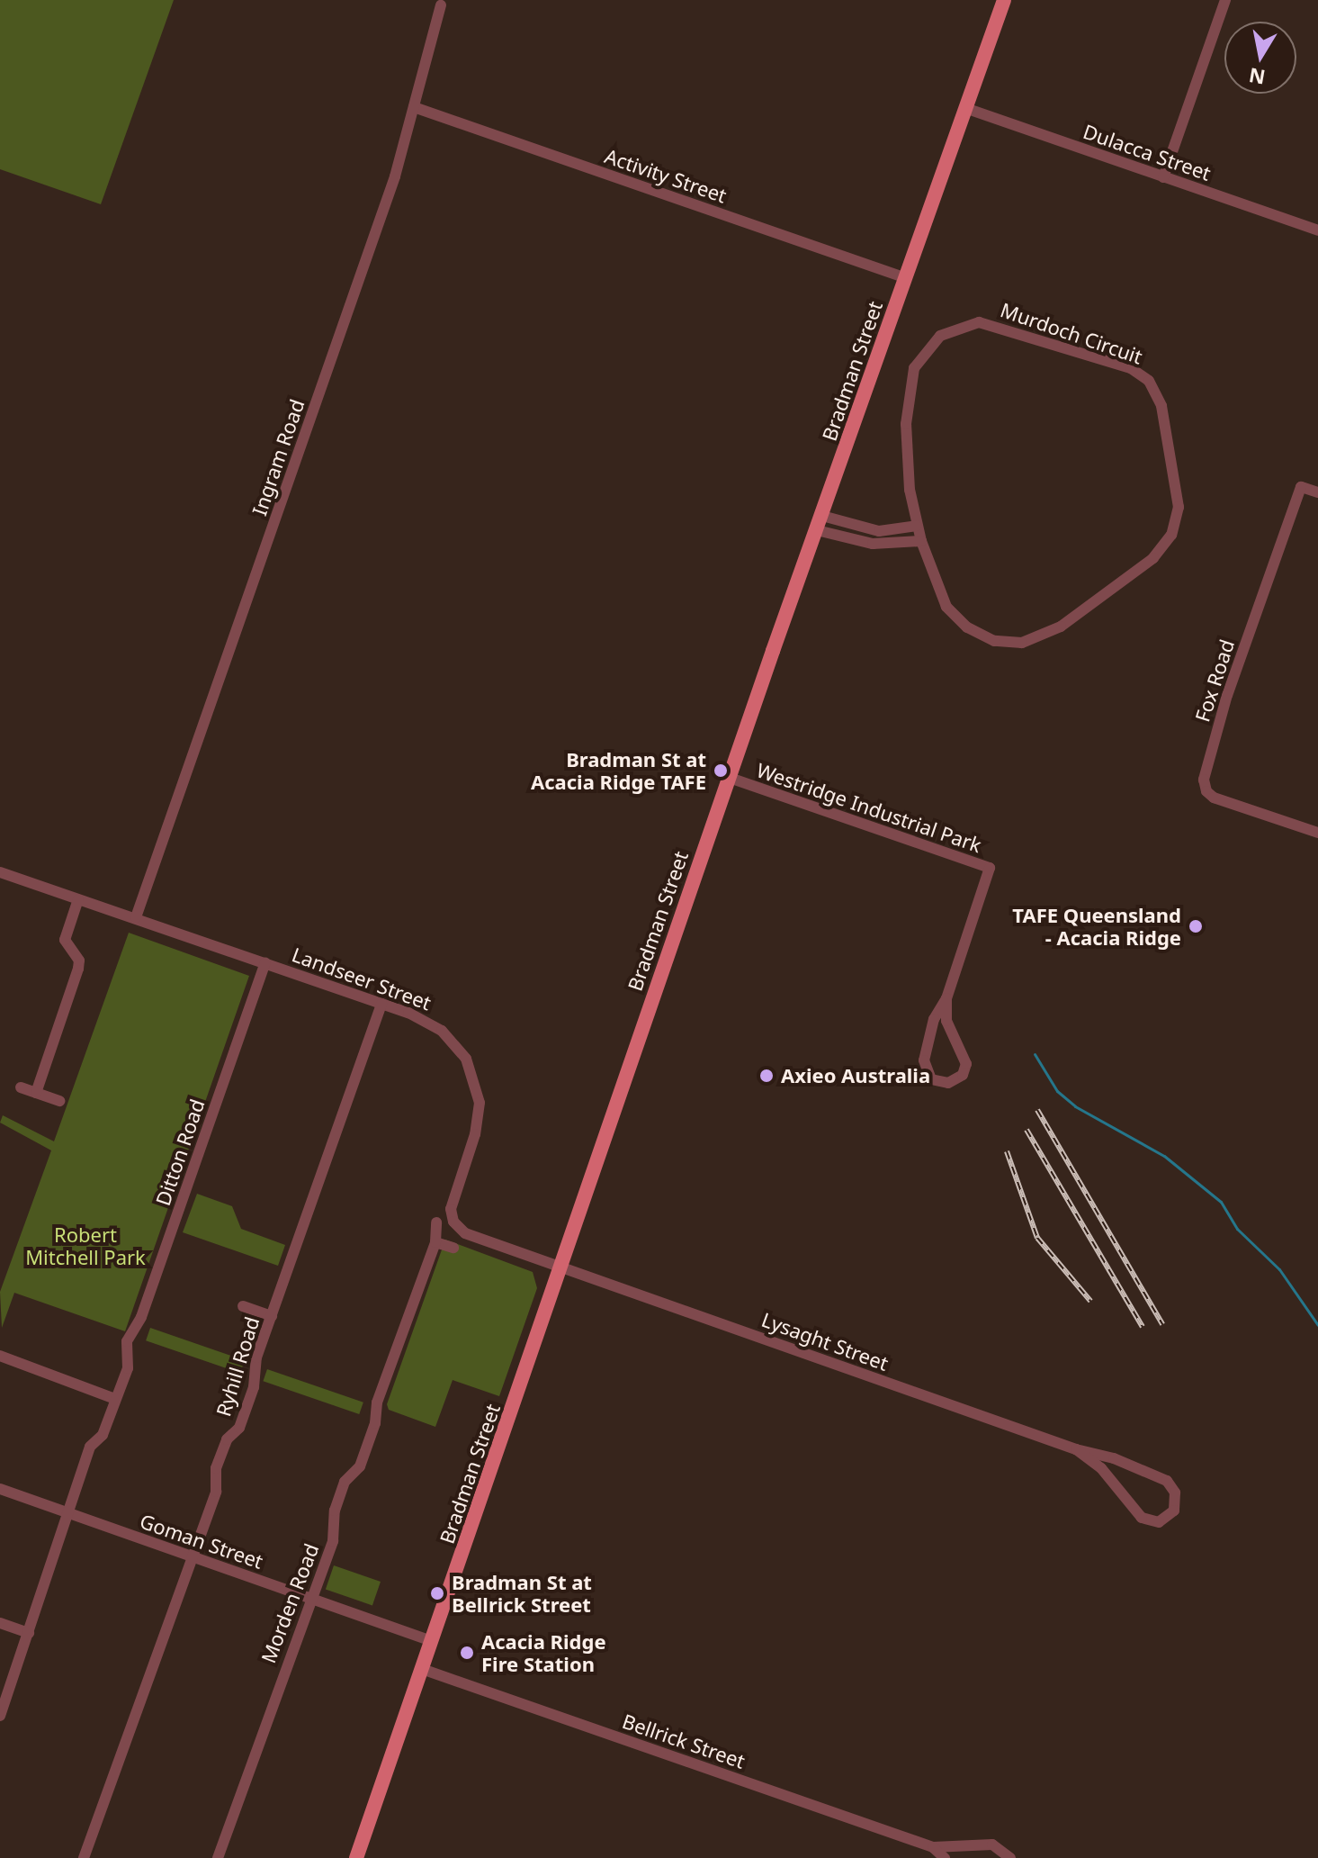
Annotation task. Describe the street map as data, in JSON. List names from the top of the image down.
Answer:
{
  "streets": {
    "main road": ["Bradman Street"],
    "street": [
      "Dulacca Street",
      "Activity Street",
      "Murdoch Circuit",
      "Ingram Road",
      "Fox Road",
      "Westridge Industrial Park",
      "Landseer Street",
      "Ditton Road",
      "Lysaght Street",
      "Ryhill Road",
      "Goman Street",
      "Morden Road",
      "Bellrick Street"
    ]
  },
  "crossings": [
    ["Dulacca Street", "Bradman Street"],
    ["Activity Street", "Bradman Street"],
    ["Activity Street", "Ingram Road"],
    ["Bradman Street", "Westridge Industrial Park"],
    ["Bradman Street", "Landseer Street"],
    ["Bradman Street", "Lysaght Street"],
    ["Bradman Street", "Goman Street"],
    ["Bradman Street", "Bellrick Street"],
    ["Ingram Road", "Landseer Street"],
    ["Landseer Street", "Ditton Road"],
    ["Landseer Street", "Lysaght Street"],
    ["Landseer Street", "Ryhill Road"],
    ["Ditton Road", "Goman Street"],
    ["Ryhill Road", "Goman Street"],
    ["Goman Street", "Morden Road"]
  ],
  "parks": ["Robert Mitchell Park"],
  "places": [
    "Bradman St at Acacia Ridge TAFE",
    "TAFE Queensland - Acacia Ridge",
    "Axieo Australia",
    "Bradman St at Bellrick Street",
    "Acacia Ridge Fire Station"
  ],
  "north": "bottom"
}
